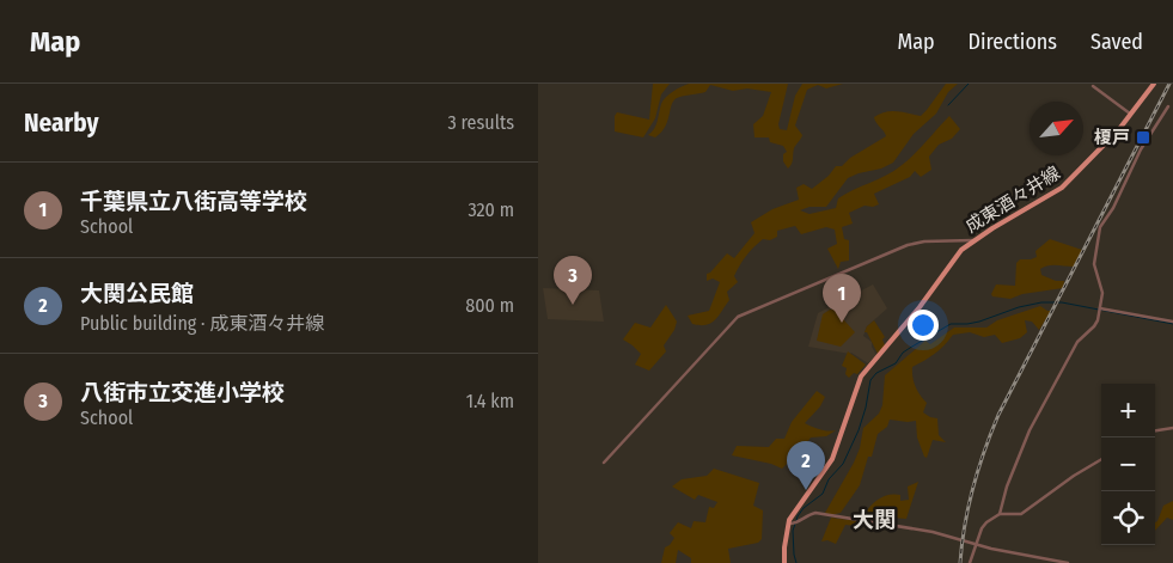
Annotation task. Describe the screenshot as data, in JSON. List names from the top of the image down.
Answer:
{
  "streets": {
    "main road": ["成東酒々井線"]
  },
  "districts": ["大関"],
  "places": {
    "transit": ["榎戸"]
  },
  "north": "top right",
  "page": {
    "header": "Map",
    "nav": ["Map", "Directions", "Saved"],
    "heading": ["Nearby", "3 results"],
    "list": [
      {
        "mark": "1",
        "name": "千葉県立八街高等学校",
        "note": "School",
        "value": "320 m"
      },
      {
        "mark": "2",
        "name": "大関公民館",
        "note": "Public building · 成東酒々井線",
        "value": "800 m"
      },
      {
        "mark": "3",
        "name": "八街市立交進小学校",
        "note": "School",
        "value": "1.4 km"
      }
    ],
    "pins": ["3", "1", "2"],
    "map_buttons": ["+", "−"]
  }
}
